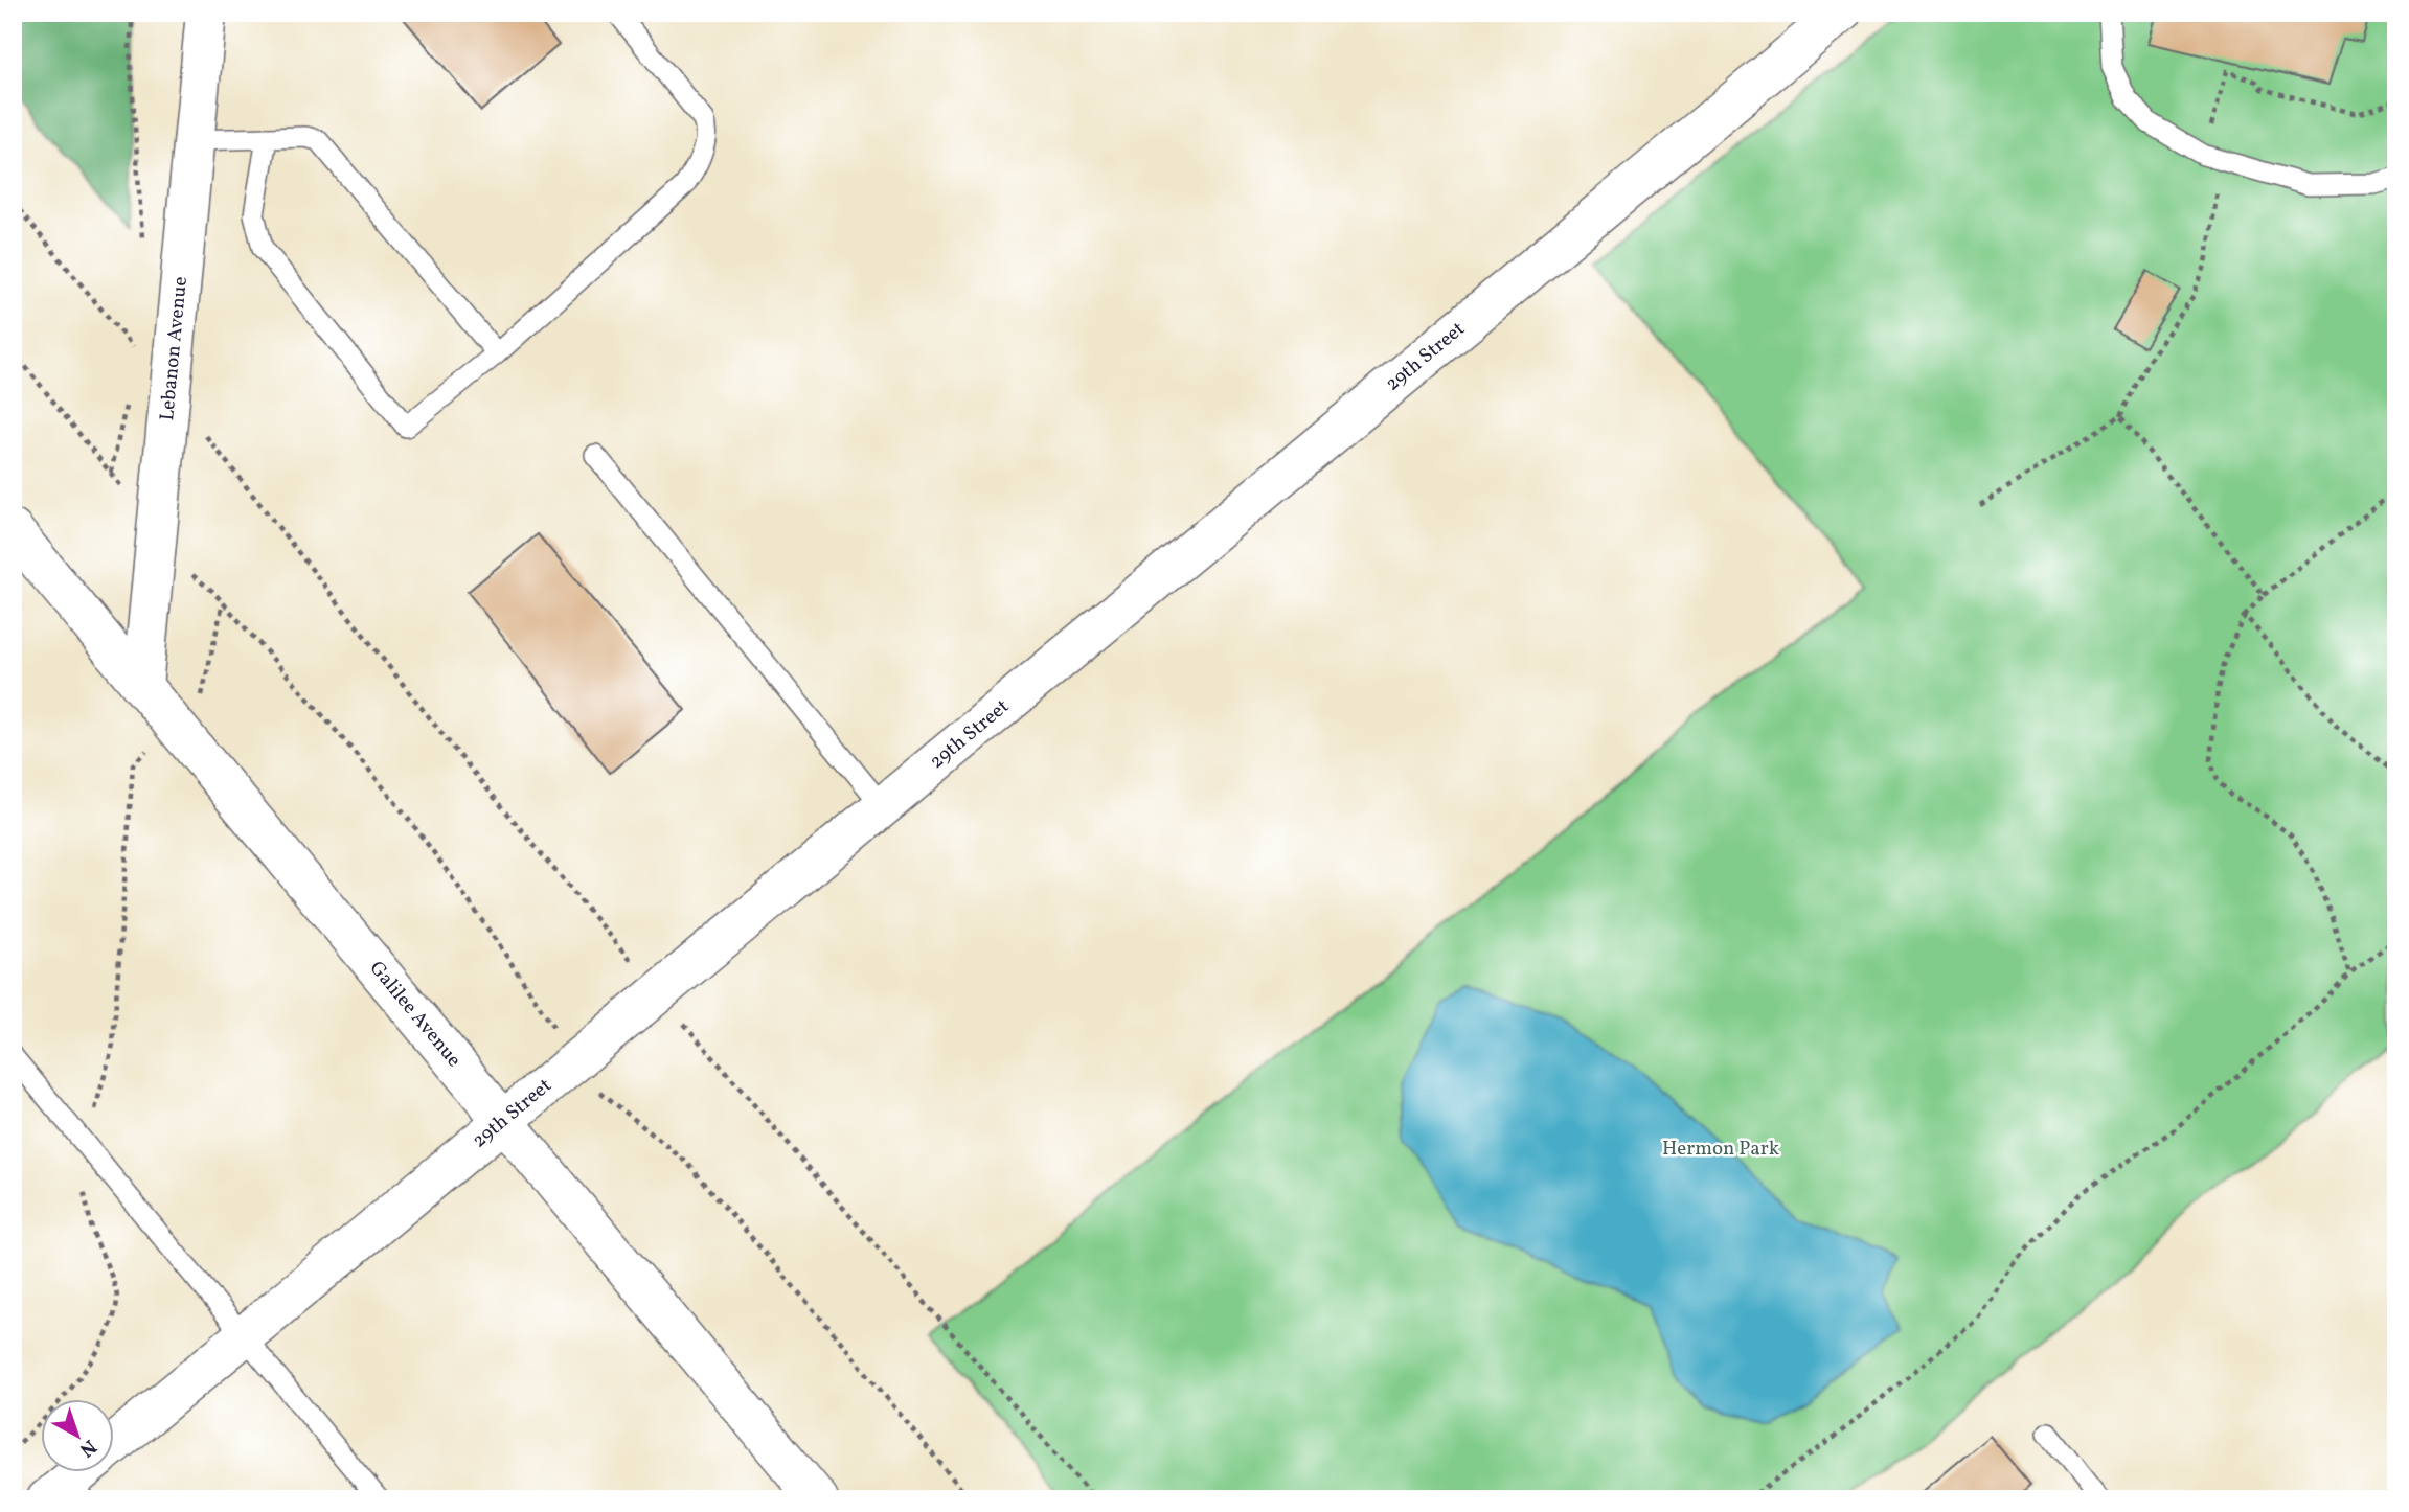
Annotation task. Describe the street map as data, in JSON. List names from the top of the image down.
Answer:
{
  "streets": {
    "street": ["Lebanon Avenue", "29th Street", "Galilee Avenue"]
  },
  "crossings": [
    ["Lebanon Avenue", "Galilee Avenue"],
    ["29th Street", "Galilee Avenue"]
  ],
  "parks": ["Hermon Park"],
  "north": "bottom right"
}
